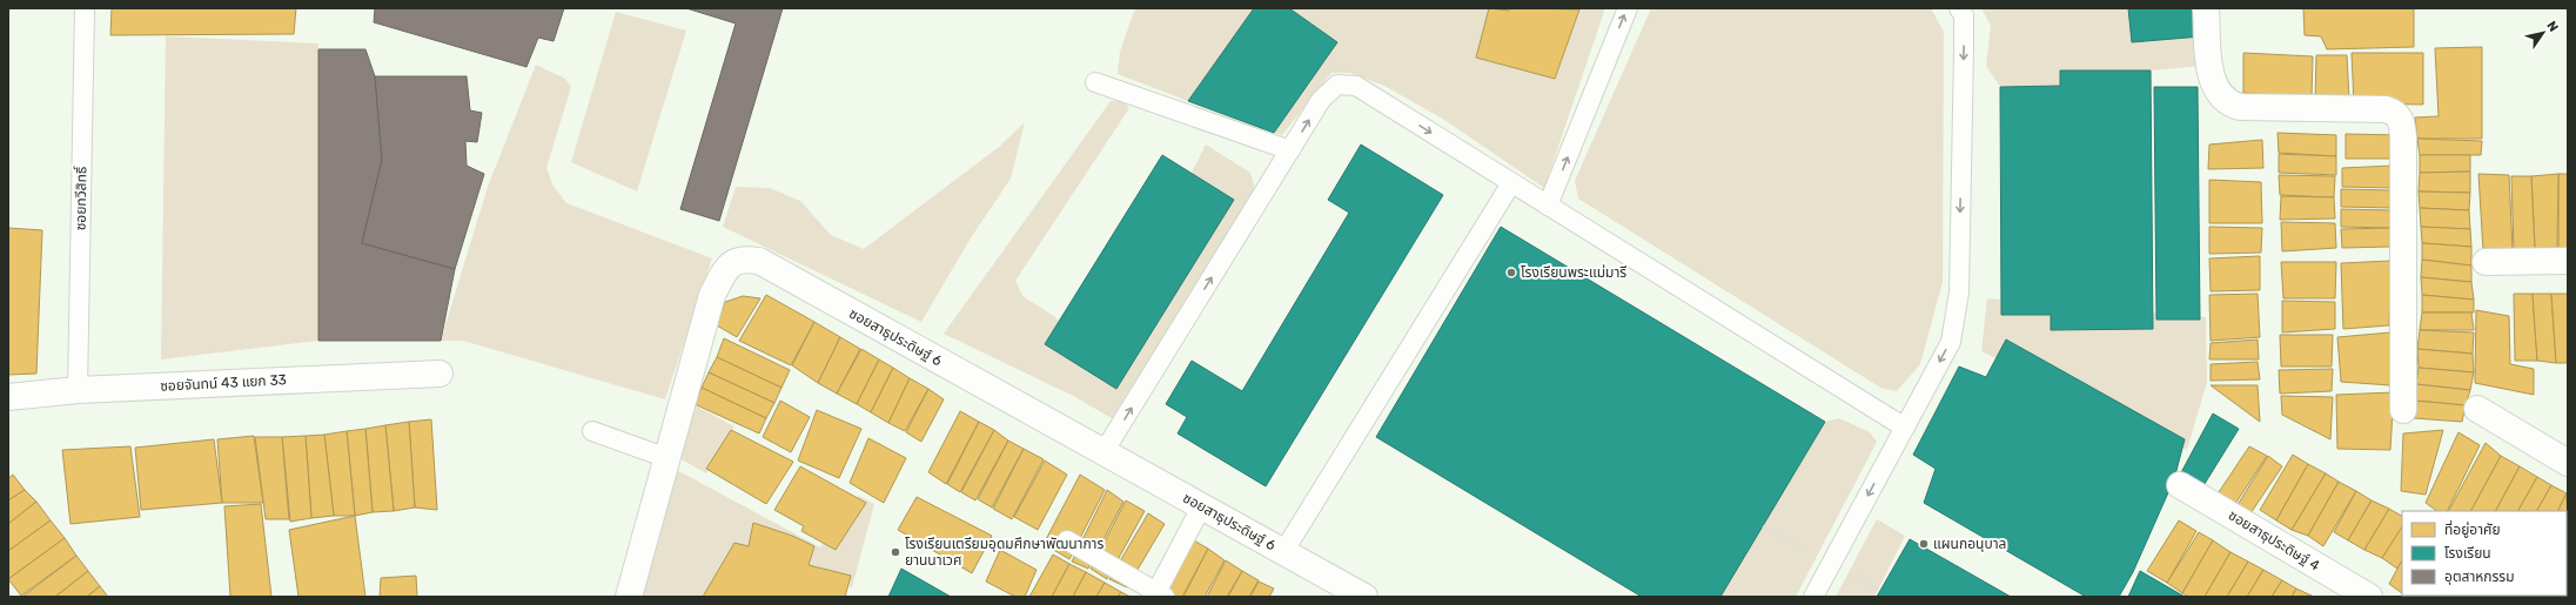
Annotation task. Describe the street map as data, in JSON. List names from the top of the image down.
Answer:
{
  "streets": {
    "street": ["ซอยสาธุประดิษฐ์ 6", "ซอยจันทน์ 43 แยก 33", "ซอยสาธุประดิษฐ์ 4"],
    "lane": ["ซอยทวีสิทธิ์"]
  },
  "crossings": [
    ["ซอยทวีสิทธิ์", "ซอยจันทน์ 43 แยก 33"]
  ],
  "places": ["โรงเรียนพระแม่มารี", "แผนกอนุบาล", "โรงเรียนเตรียมอุดมศึกษาพัฒนาการ ยานนาเวศ"],
  "legend": ["ที่อยู่อาศัย", "โรงเรียน", "อุตสาหกรรม"],
  "north": "top right"
}
